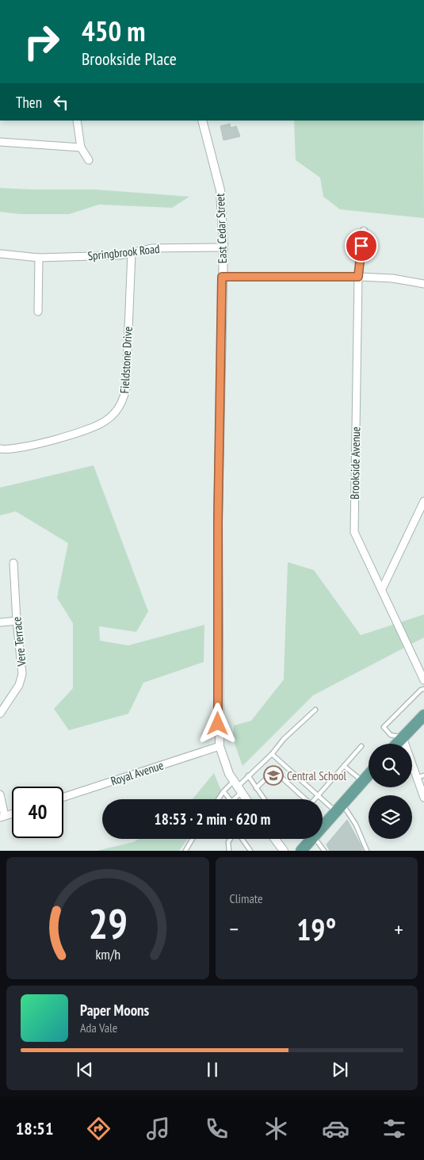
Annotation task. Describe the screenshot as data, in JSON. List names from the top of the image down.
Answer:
{
  "streets": {
    "street": [
      "East Cedar Street",
      "Springbrook Road",
      "Fieldstone Drive",
      "Brookside Avenue",
      "Vere Terrace",
      "Royal Avenue"
    ]
  },
  "crossings": [
    ["East Cedar Street", "Springbrook Road"],
    ["East Cedar Street", "Royal Avenue"],
    ["Springbrook Road", "Fieldstone Drive"]
  ],
  "places": {
    "school or university": ["Central School"]
  },
  "page": {
    "turn": ["450 m", "Brookside Place"],
    "then": "Then",
    "limit": "40",
    "trip": "18:53 · 2 min · 620 m",
    "tile": "Climate",
    "heat": ["−", "19°", "+"],
    "song": ["Paper Moons", "Ada Vale"],
    "tabs": "18:51",
    "gauge": ["29", "km/h"]
  }
}
